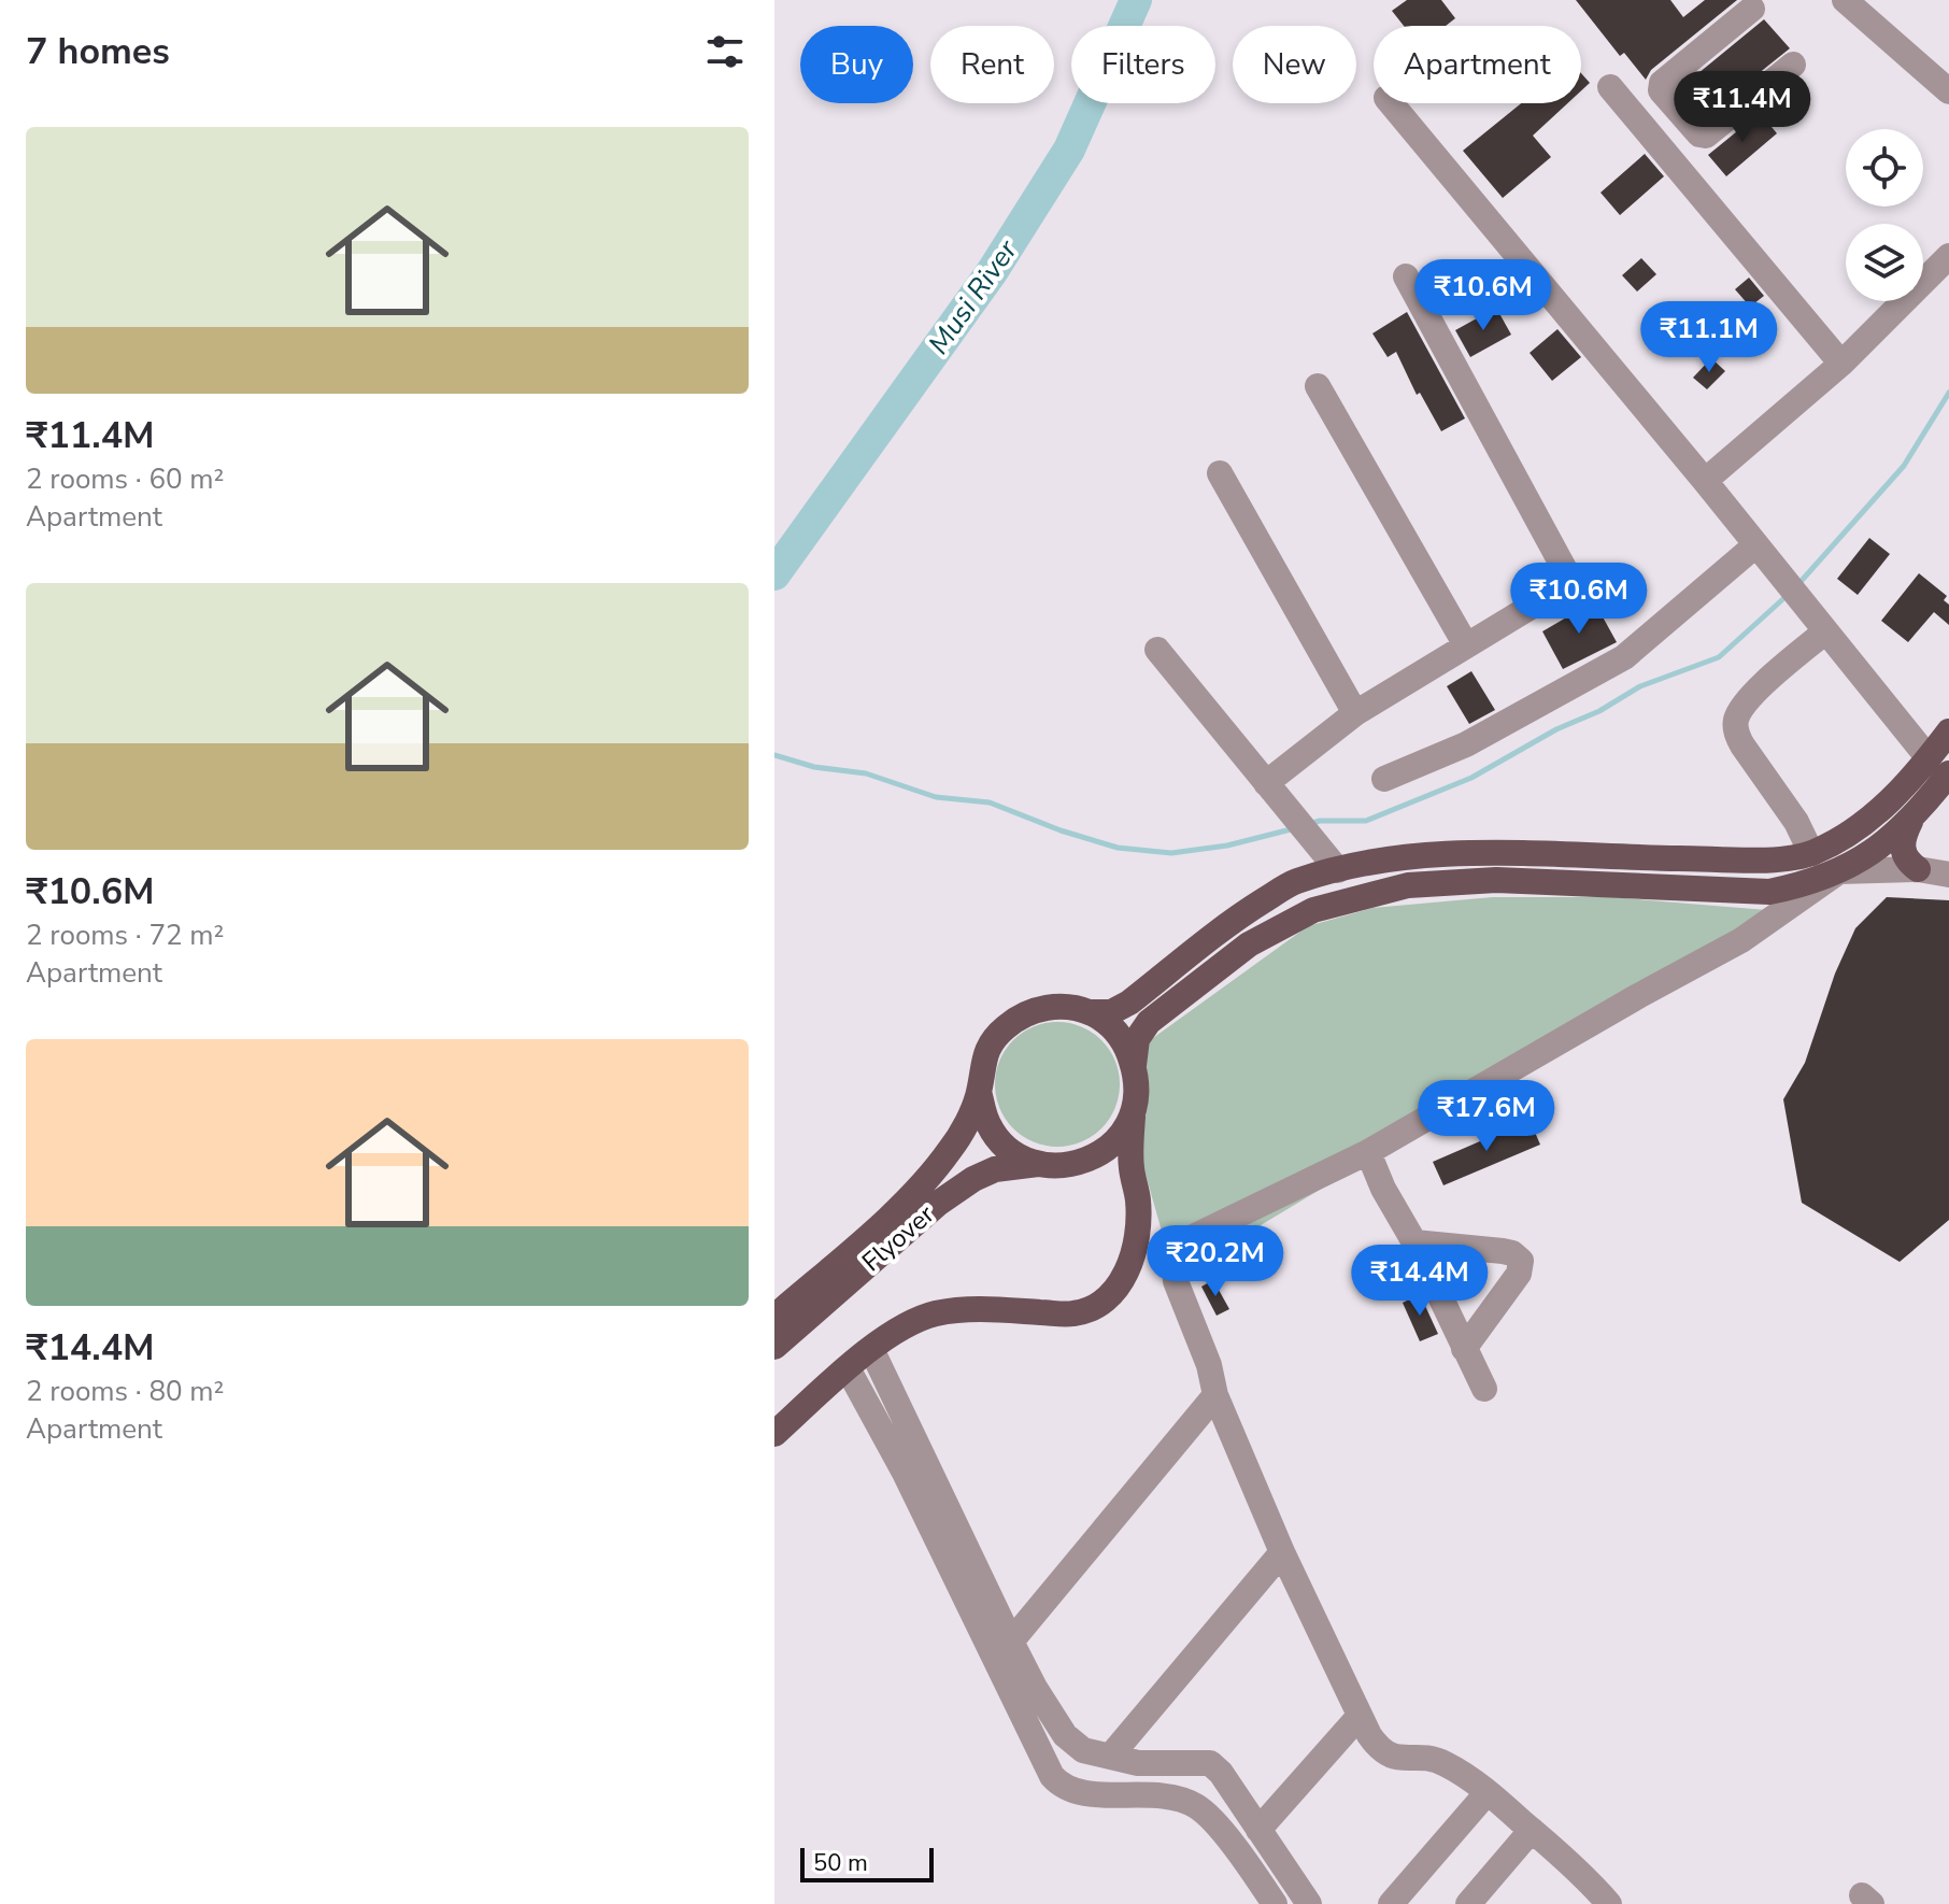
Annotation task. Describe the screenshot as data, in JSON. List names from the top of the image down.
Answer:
{
  "streets": {
    "main road": ["Flyover"]
  },
  "water": ["Musi River"],
  "scale_bar": "50 m",
  "page": {
    "heading": "7 homes",
    "chip": [
      "Buy",
      "Rent",
      "Filters",
      "New",
      "Apartment"
    ],
    "price": [
      "₹11.4M",
      "₹10.6M",
      "₹11.1M",
      "₹10.6M",
      "₹17.6M",
      "₹20.2M",
      "₹14.4M"
    ],
    "list": [
      {
        "name": "₹11.4M",
        "note": "2 rooms · 60 m² · Apartment"
      },
      {
        "name": "₹10.6M",
        "note": "2 rooms · 72 m² · Apartment"
      },
      {
        "name": "₹14.4M",
        "note": "2 rooms · 80 m² · Apartment"
      }
    ],
    "scale": "50 m"
  }
}
